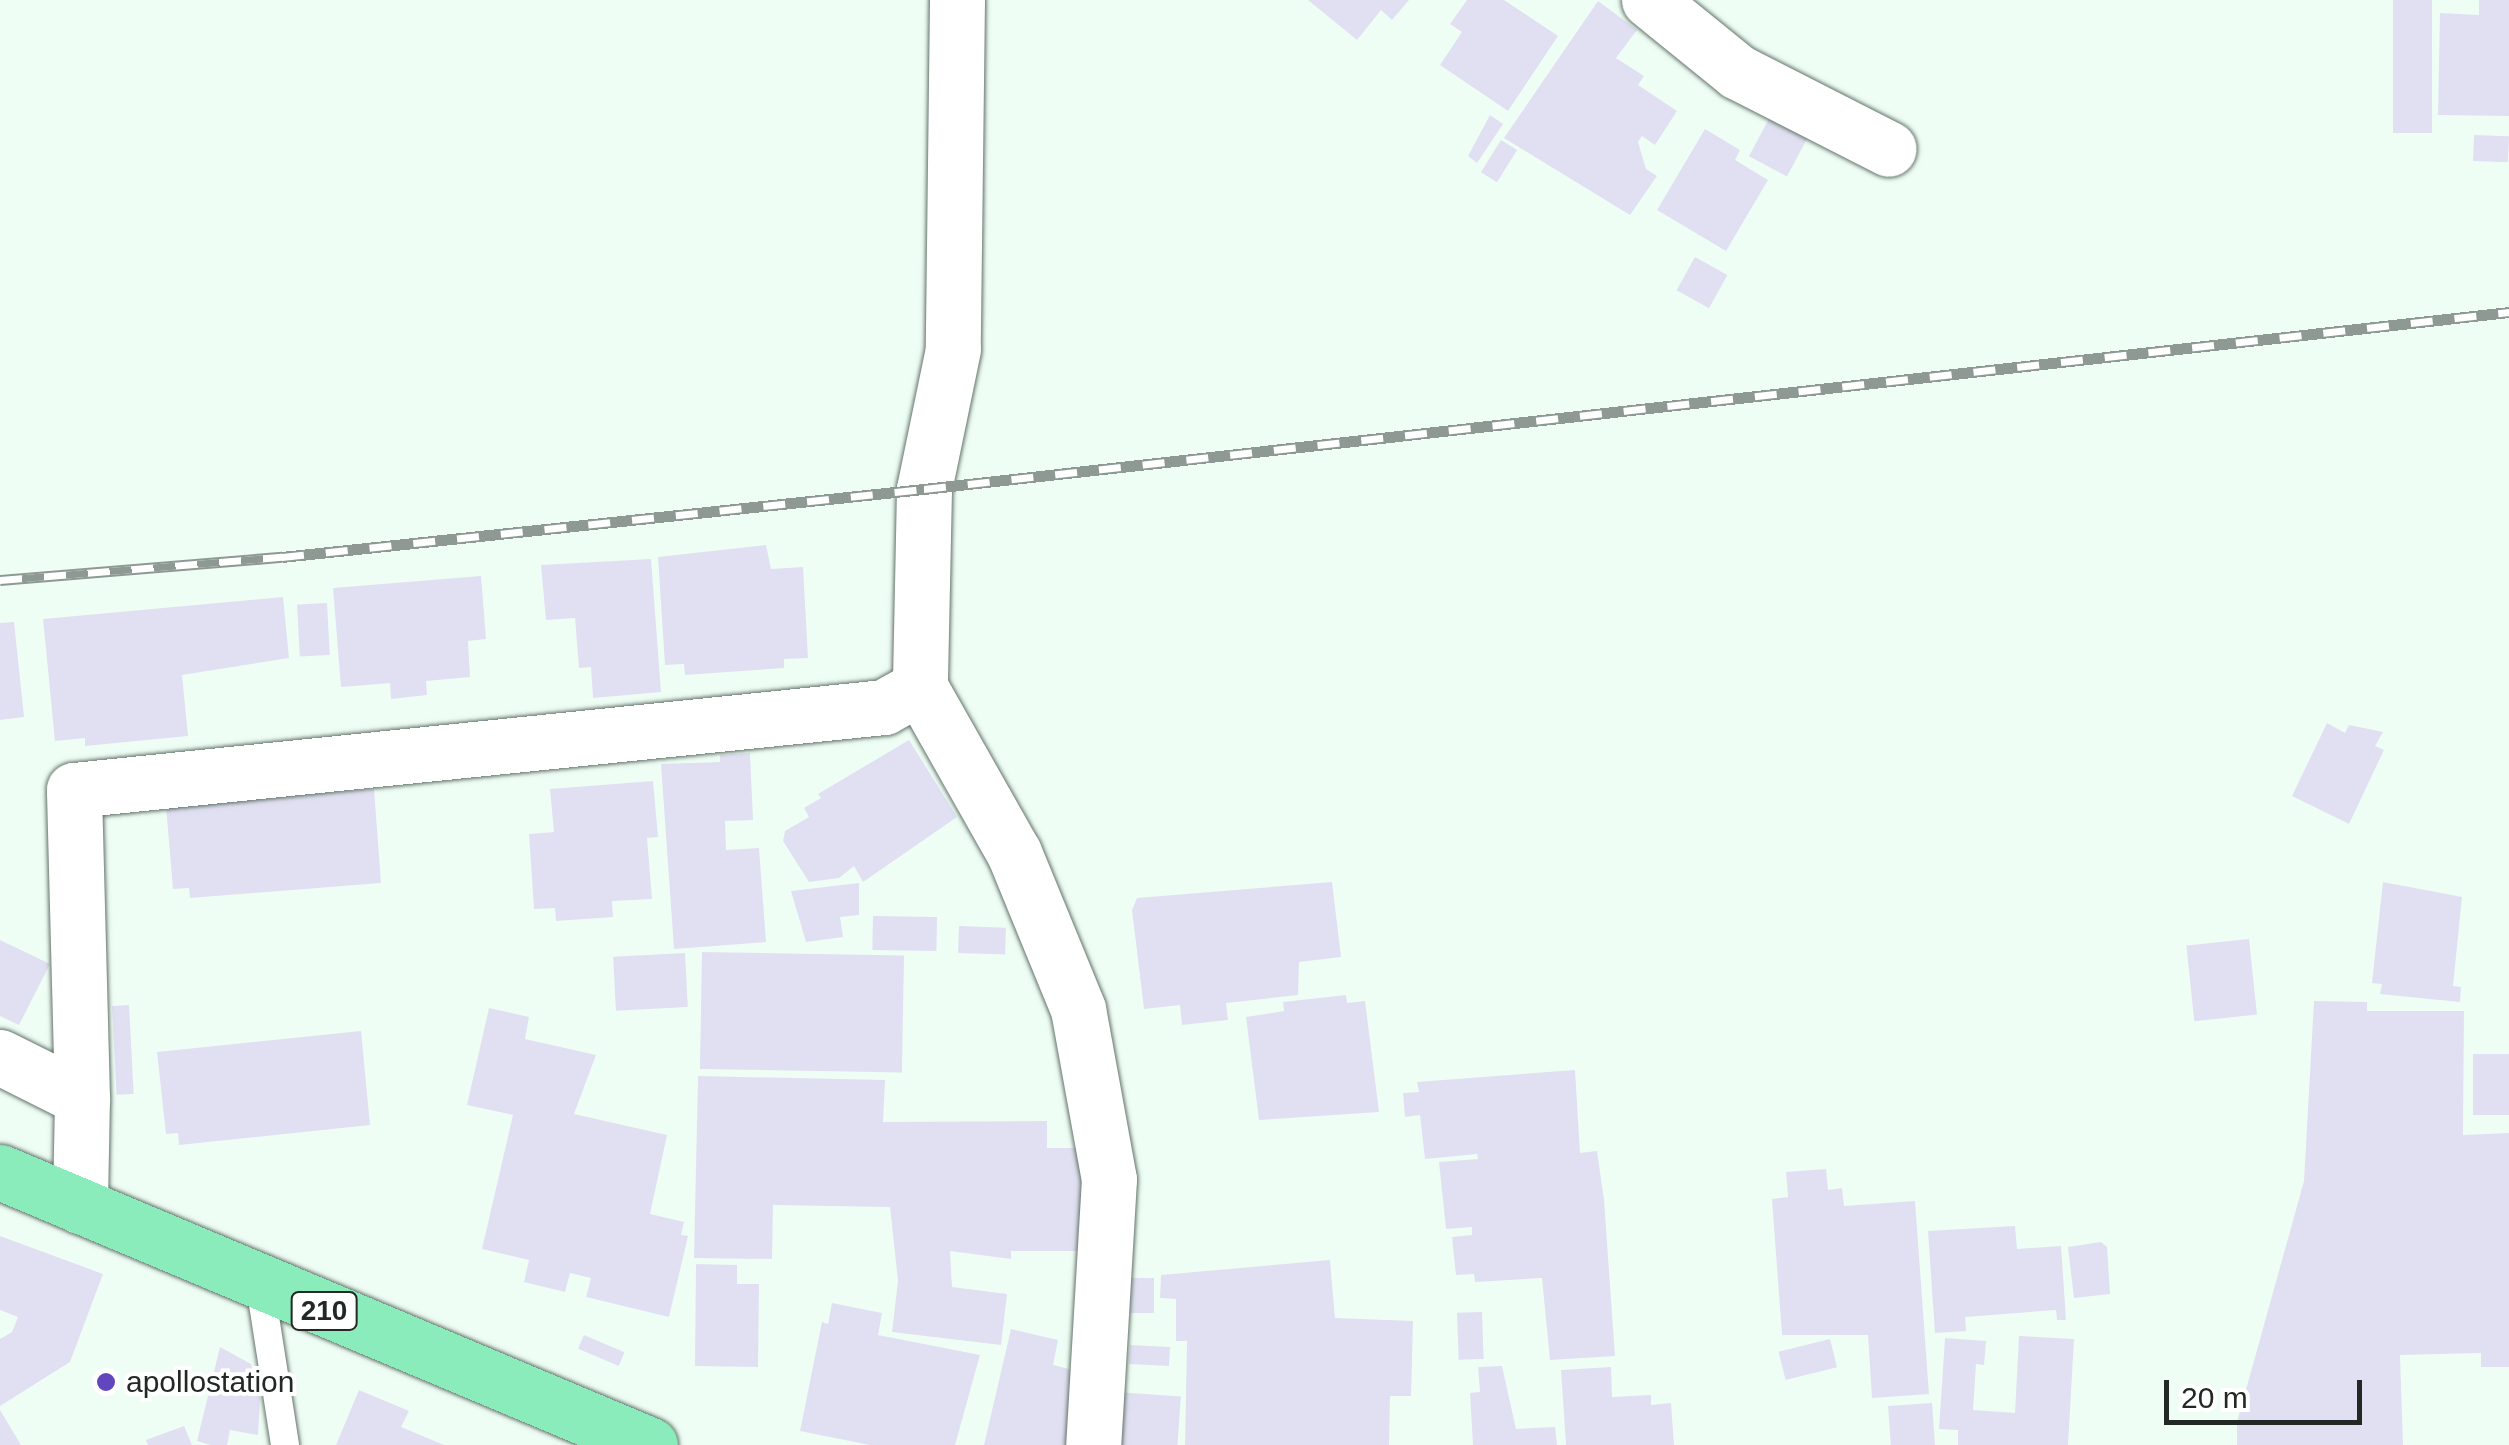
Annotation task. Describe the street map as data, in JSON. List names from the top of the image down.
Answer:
{
  "streets": {
    "highway": ["210"]
  },
  "places": ["apollostation"],
  "scale_bar": "20 m"
}
